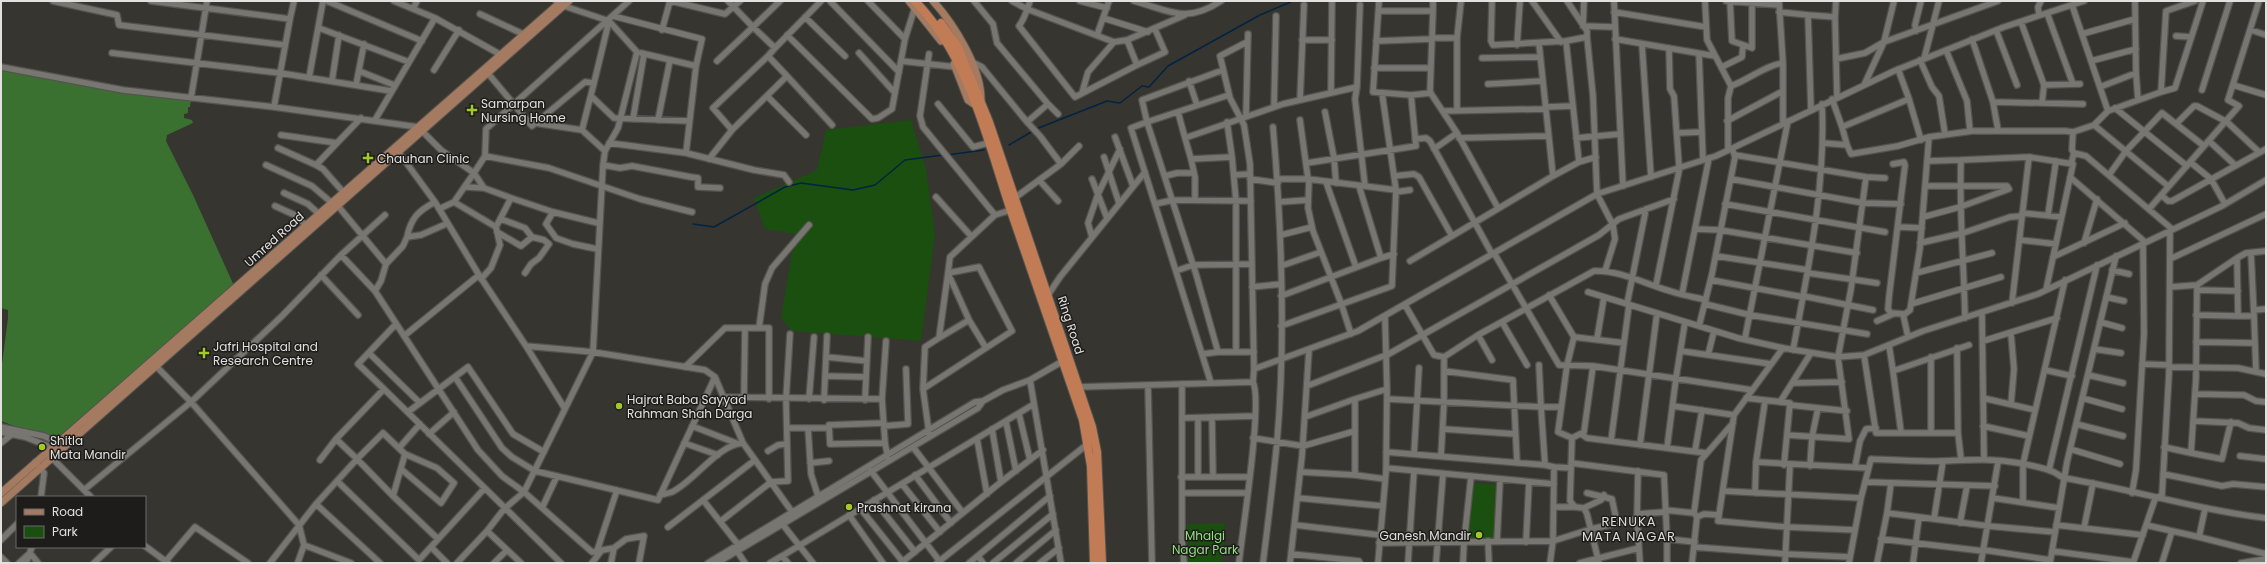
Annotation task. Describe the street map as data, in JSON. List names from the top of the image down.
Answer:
{
  "streets": {
    "highway": ["Ring Road"],
    "main road": ["Umred Road"]
  },
  "districts": ["RENUKA MATA NAGAR"],
  "parks": ["Mhalgi Nagar Park"],
  "places": {
    "health": ["Samarpan Nursing Home", "Chauhan Clinic", "Jafri Hospital and Research Centre"],
    "other": [
      "Hajrat Baba Sayyad Rahman Shah Darga",
      "Shitla Mata Mandir",
      "Prashnat kirana",
      "Ganesh Mandir"
    ]
  },
  "legend": ["Road", "Park"]
}
